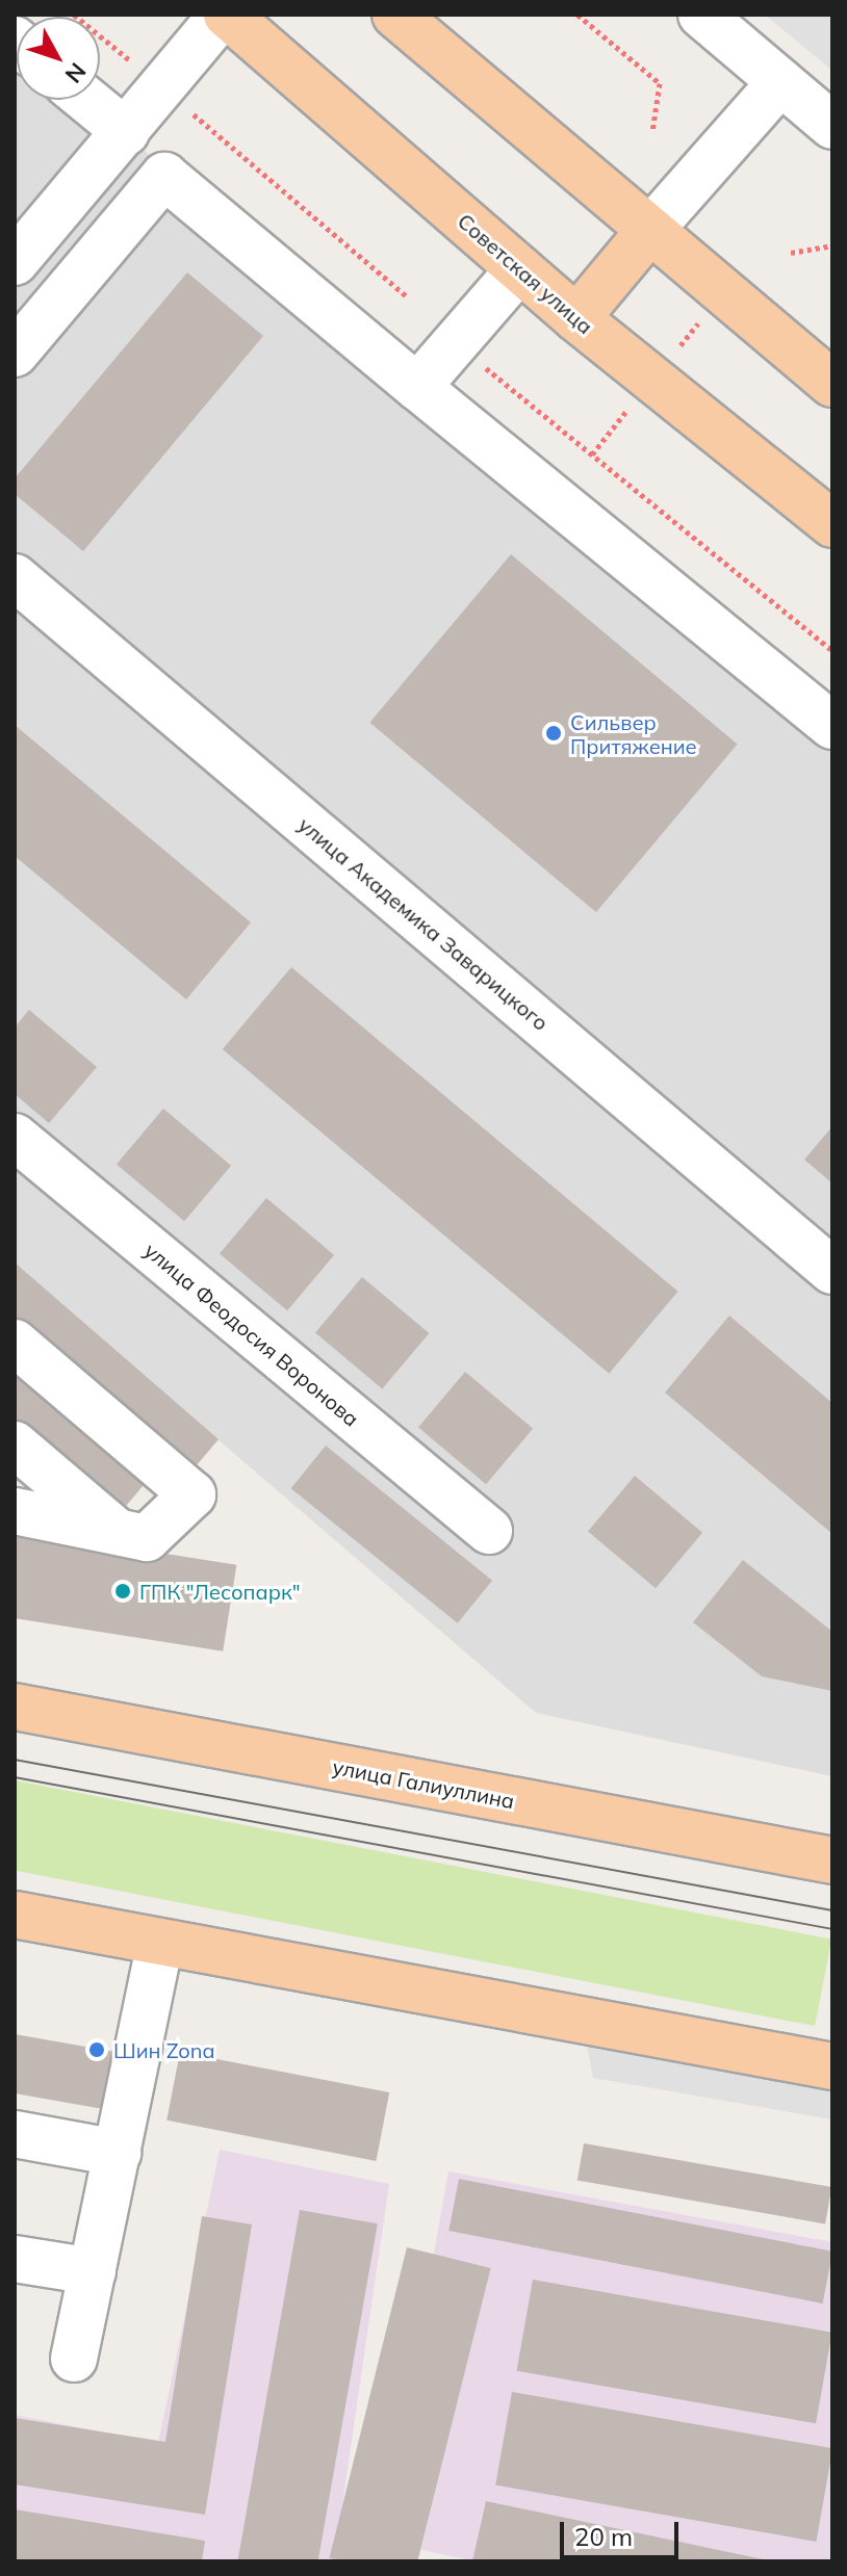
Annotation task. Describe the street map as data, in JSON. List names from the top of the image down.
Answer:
{
  "streets": {
    "main road": ["Советская улица", "улица Галиуллина"],
    "street": ["улица Академика Заварицкого", "улица Феодосия Воронова"]
  },
  "places": ["Сильвер Притяжение", "ГПК \"Лесопарк\"", "Шин Zona"],
  "scale_bar": "20 m",
  "north": "bottom right"
}
